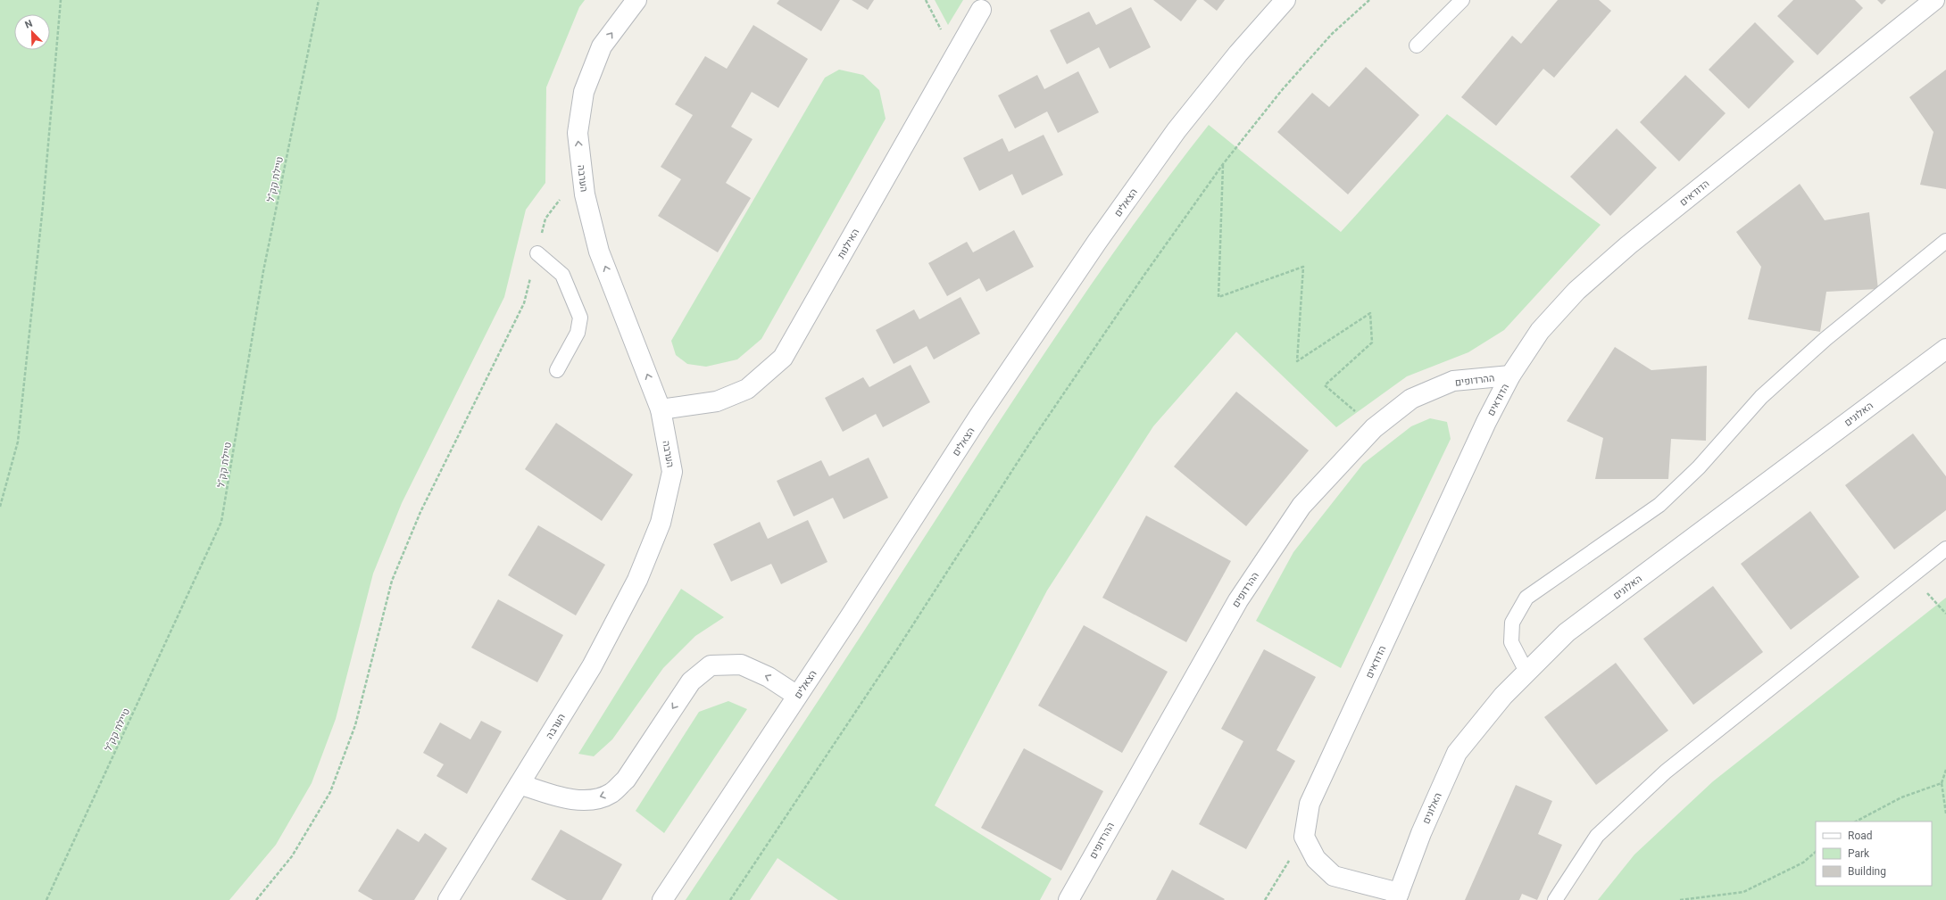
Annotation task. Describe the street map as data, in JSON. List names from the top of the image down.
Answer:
{
  "streets": {
    "street": [
      "הערבה",
      "הדודאים",
      "הצאלים",
      "האילנות",
      "ההרדופים",
      "האלונים"
    ],
    "path": ["טיילת קק\"ל"]
  },
  "crossings": [
    ["הערבה", "האילנות"],
    ["הדודאים", "ההרדופים"]
  ],
  "one_way": ["הערבה"],
  "legend": ["Road", "Park", "Building"],
  "north": "top left"
}
